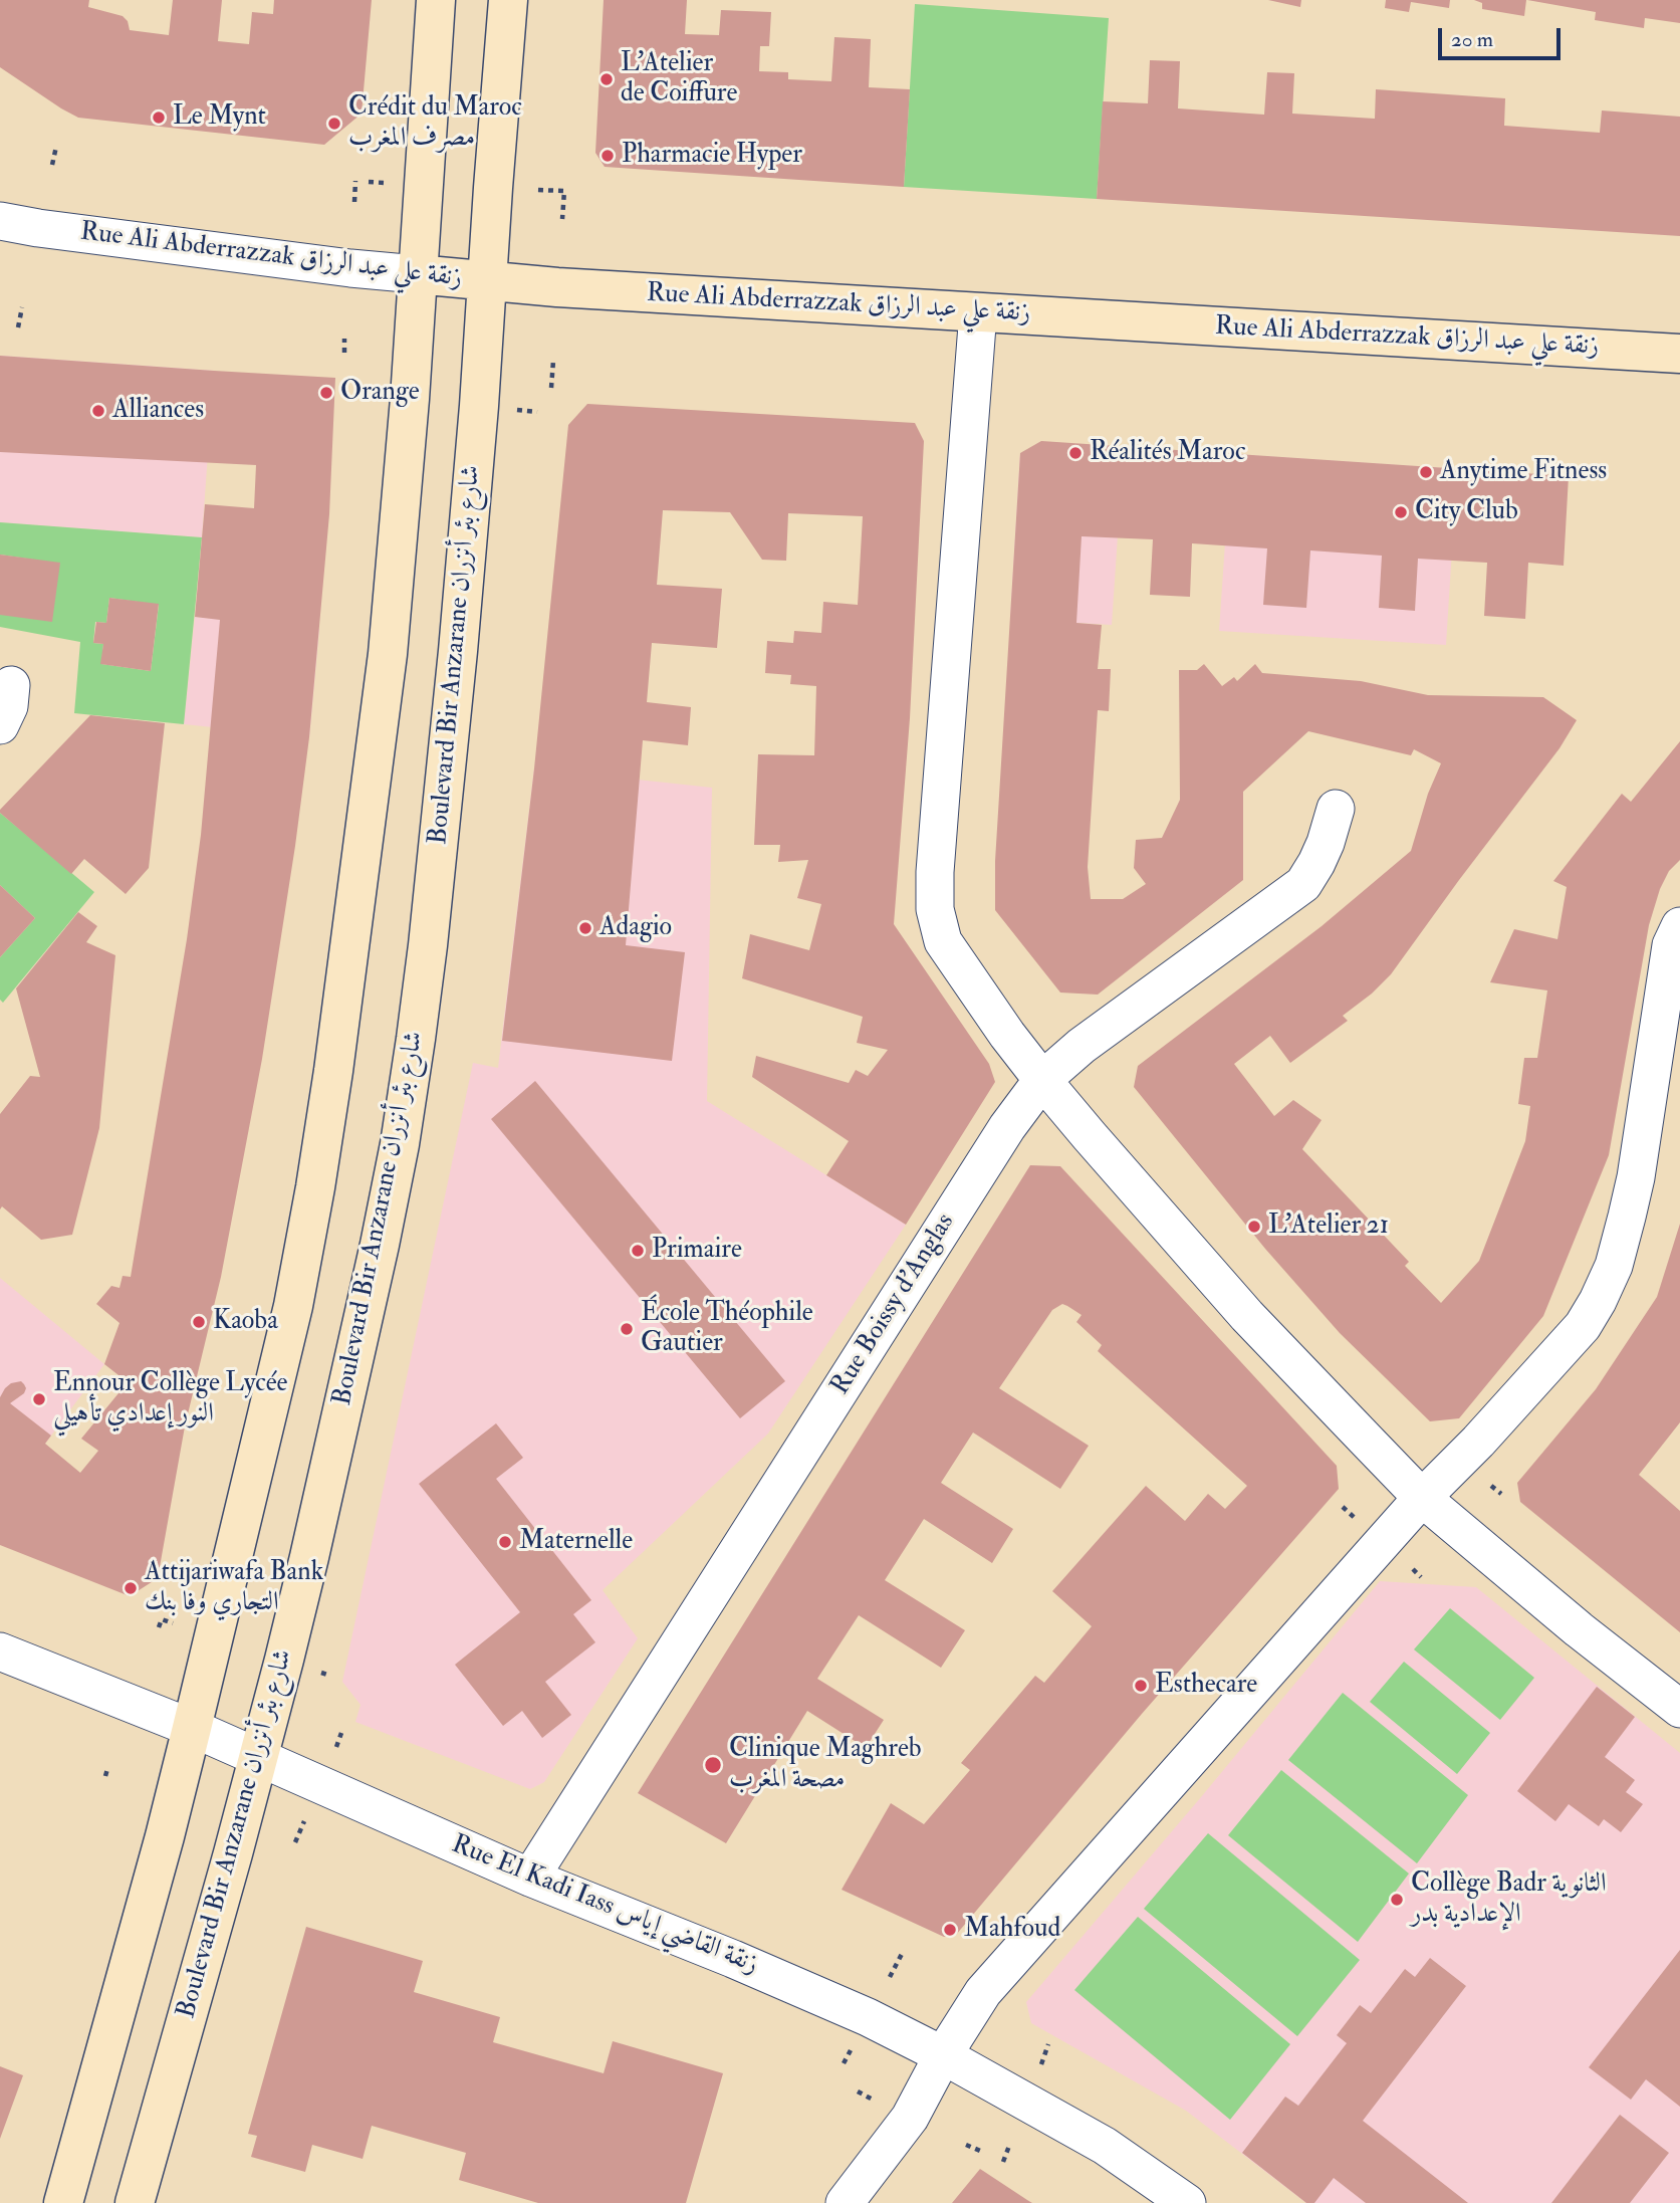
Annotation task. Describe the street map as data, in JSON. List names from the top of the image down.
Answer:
{
  "streets": {
    "main road": ["Rue Ali Abderrazzak زنقة علي عبد الرزاق", "Boulevard Bir Anzarane شارع بئر أنزران"],
    "street": ["Rue Boissy d’Anglas", "Rue El Kadi Iass زنقة القاضي إياس"]
  },
  "crossings": [
    ["Rue Ali Abderrazzak زنقة علي عبد الرزاق", "Boulevard Bir Anzarane شارع بئر أنزران"],
    ["Boulevard Bir Anzarane شارع بئر أنزران", "Rue El Kadi Iass زنقة القاضي إياس"],
    ["Rue Boissy d’Anglas", "Rue El Kadi Iass زنقة القاضي إياس"]
  ],
  "places": [
    "L'Atelier de Coiffure",
    "Le Mynt",
    "Crédit du Maroc مصرف المغرب",
    "Pharmacie Hyper",
    "Orange",
    "Alliances",
    "Réalités Maroc",
    "Anytime Fitness",
    "City Club",
    "Adagio",
    "L'Atelier 21",
    "Primaire",
    "Kaoba",
    "École Théophile Gautier",
    "Ennour Collège Lycée النور إعدادي تأهيلي",
    "Maternelle",
    "Attijariwafa Bank التجاري وفا بنك",
    "Esthecare",
    "Clinique Maghreb مصحة المغرب",
    "Collège Badr الثانوية الإعدادية بدر",
    "Mahfoud"
  ],
  "scale_bar": "20 m"
}
